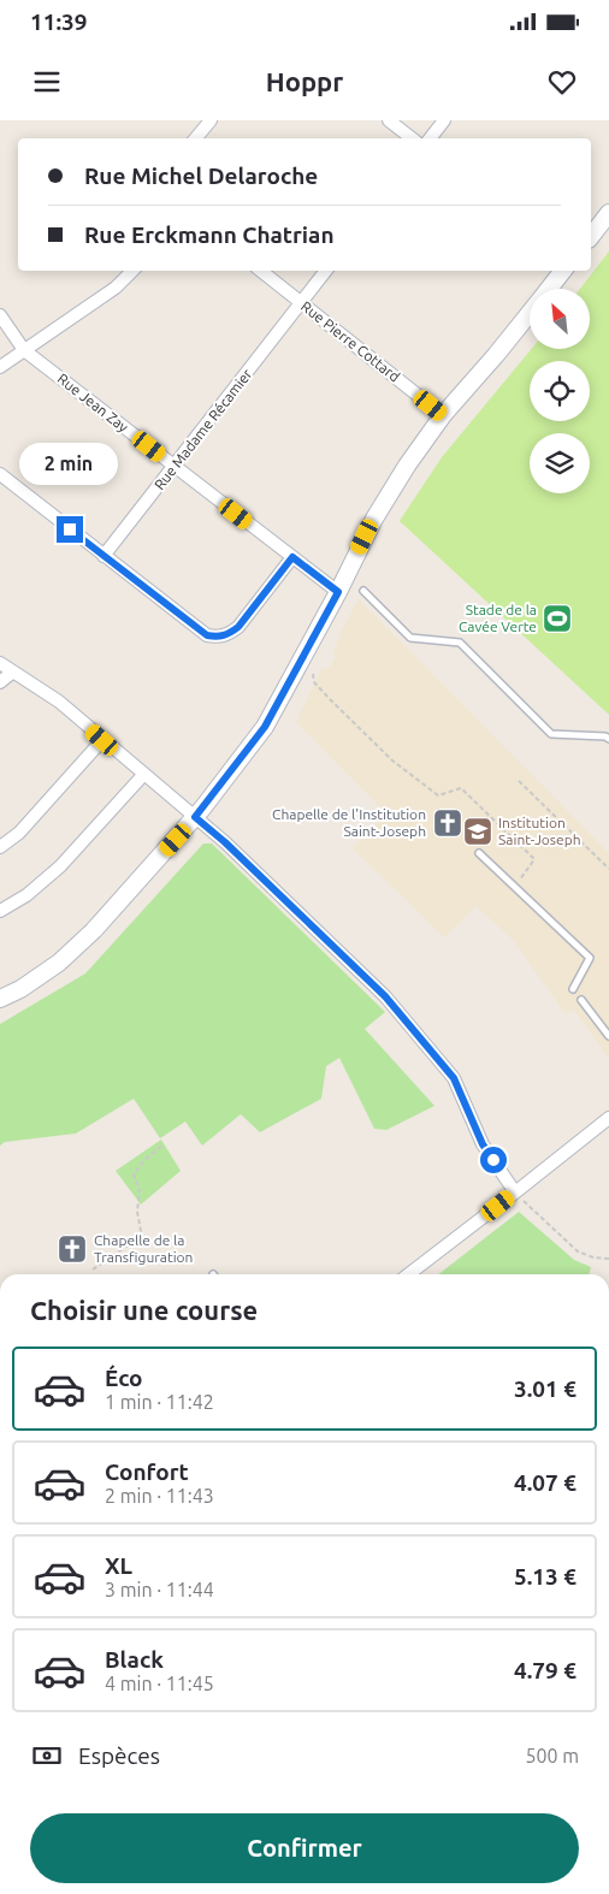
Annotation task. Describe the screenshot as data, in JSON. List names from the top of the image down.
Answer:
{
  "streets": {
    "street": ["Rue Pierre Cottard", "Rue Jean Zay", "Rue Madame Récamier"]
  },
  "crossings": [
    ["Rue Pierre Cottard", "Rue Madame Récamier"],
    ["Rue Jean Zay", "Rue Madame Récamier"]
  ],
  "places": {
    "sports": ["Stade de la Cavée Verte"],
    "church": ["Chapelle de l'Institution Saint-Joseph", "Chapelle de la Transfiguration"],
    "school or university": ["Institution Saint-Joseph"]
  },
  "north": "top left",
  "page": {
    "status": "11:39",
    "header": "Hoppr",
    "banner": ["Rue Michel Delaroche", "Rue Erckmann Chatrian"],
    "bubble": "2 min",
    "heading": "Choisir une course",
    "list": [
      {
        "name": "Éco",
        "note": "1 min · 11:42",
        "value": "3.01 €"
      },
      {
        "name": "Confort",
        "note": "2 min · 11:43",
        "value": "4.07 €"
      },
      {
        "name": "XL",
        "note": "3 min · 11:44",
        "value": "5.13 €"
      },
      {
        "name": "Black",
        "note": "4 min · 11:45",
        "value": "4.79 €"
      }
    ],
    "pay": ["Espèces", "500 m"],
    "buttons": "Confirmer"
  }
}
